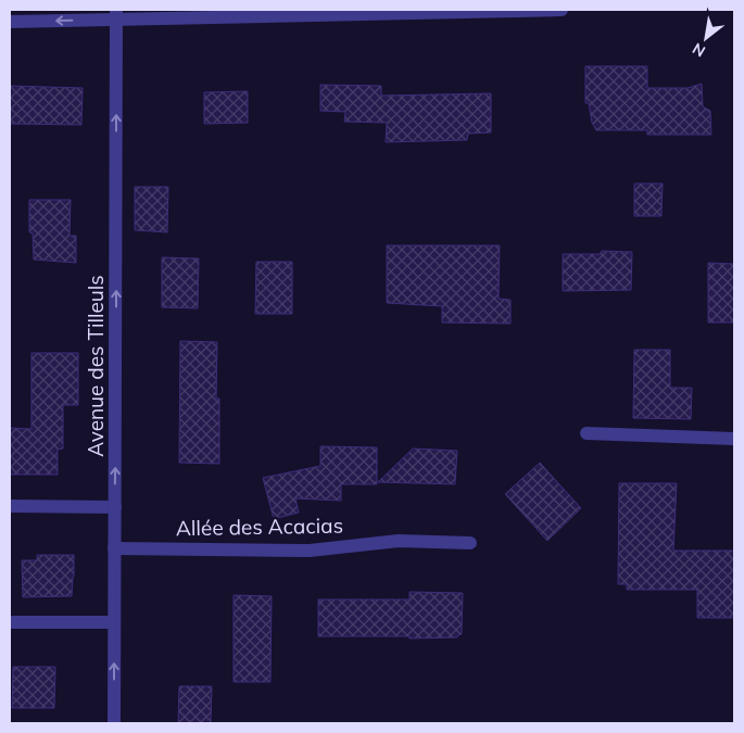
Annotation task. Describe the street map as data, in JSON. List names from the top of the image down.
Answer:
{
  "streets": {
    "street": ["Avenue des Tilleuls", "Allée des Acacias"]
  },
  "crossings": [
    ["Avenue des Tilleuls", "Allée des Acacias"]
  ],
  "one_way": ["Avenue des Tilleuls"],
  "north": "bottom left"
}
